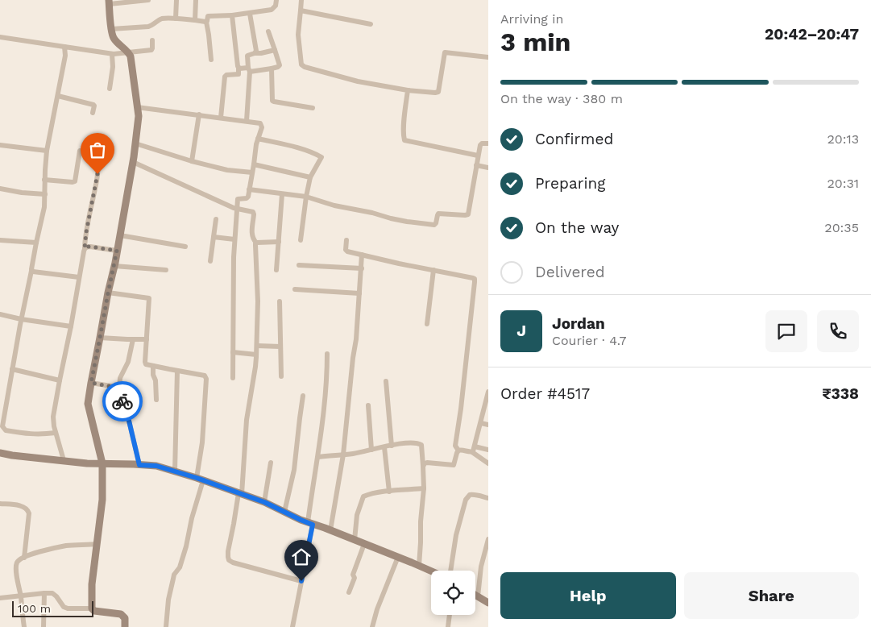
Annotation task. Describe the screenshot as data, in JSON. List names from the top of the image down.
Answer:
{
  "scale_bar": "100 m",
  "page": {
    "heading": ["3 min", "Arriving in", "20:42–20:47"],
    "panel": [
      "Jordan",
      "Courier · 4.7",
      "Order #4517",
      "₹338"
    ],
    "bar": "On the way · 380 m",
    "list": [
      ["Confirmed", "20:13"],
      ["Preparing", "20:31"],
      ["On the way", "20:35"],
      "Delivered"
    ],
    "round": "J",
    "buttons": ["Help", "Share"],
    "scale": "100 m"
  }
}
